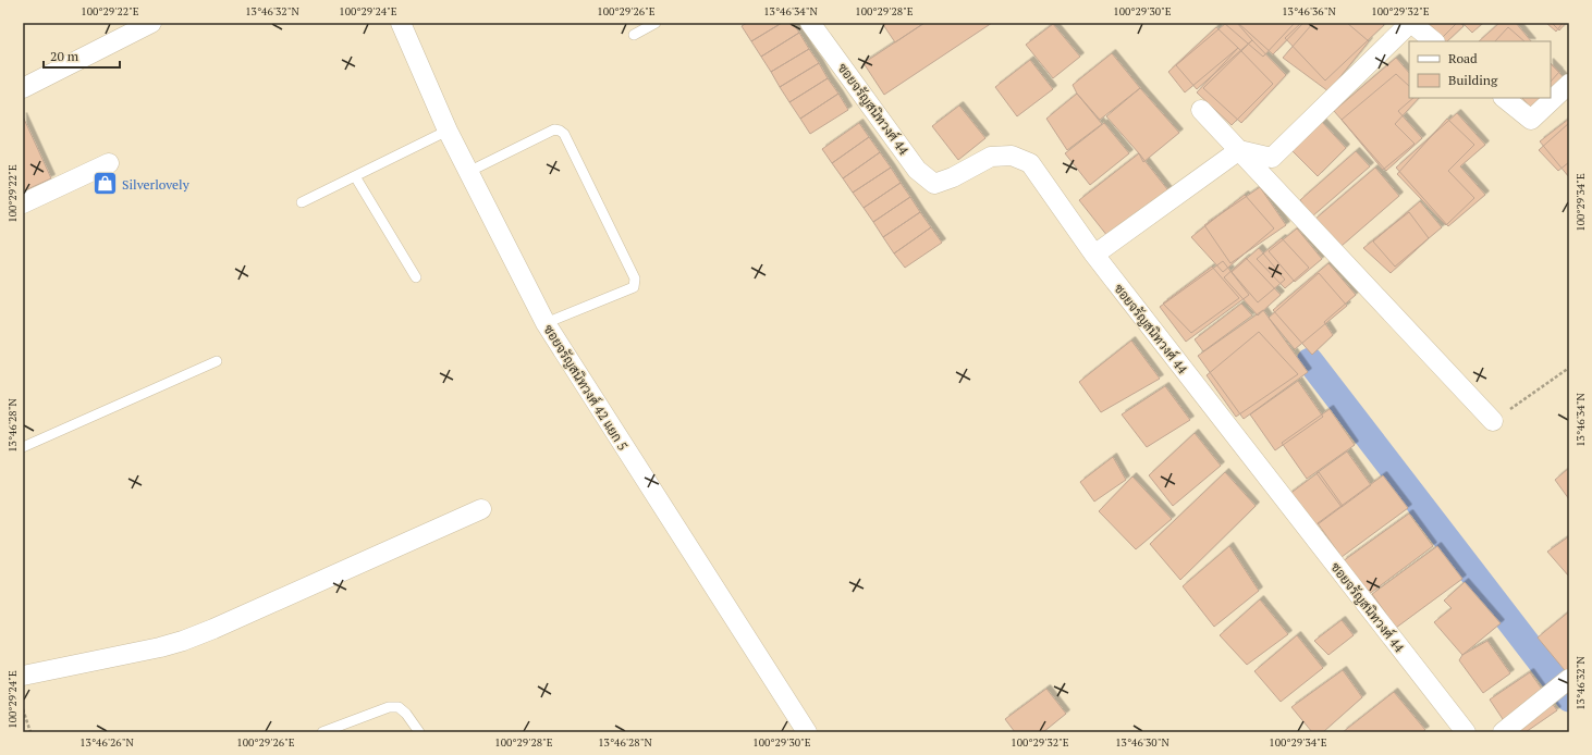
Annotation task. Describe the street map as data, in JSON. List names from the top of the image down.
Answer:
{
  "streets": {
    "street": ["ซอยจรัญสนิทวงศ์ 44", "ซอยจรัญสนิทวงศ์ 42 แยก 5"]
  },
  "places": {
    "shop": ["Silverlovely"]
  },
  "legend": ["Road", "Building"],
  "scale_bar": "20 m",
  "coordinates": [
    "100°29'22\"E",
    "13°46'32\"N",
    "100°29'24\"E",
    "100°29'26\"E",
    "13°46'34\"N",
    "100°29'28\"E",
    "100°29'30\"E",
    "13°46'36\"N",
    "100°29'32\"E",
    "100°29'34\"E",
    "13°46'28\"N",
    "13°46'26\"N",
    "13°46'30\"N"
  ]
}
